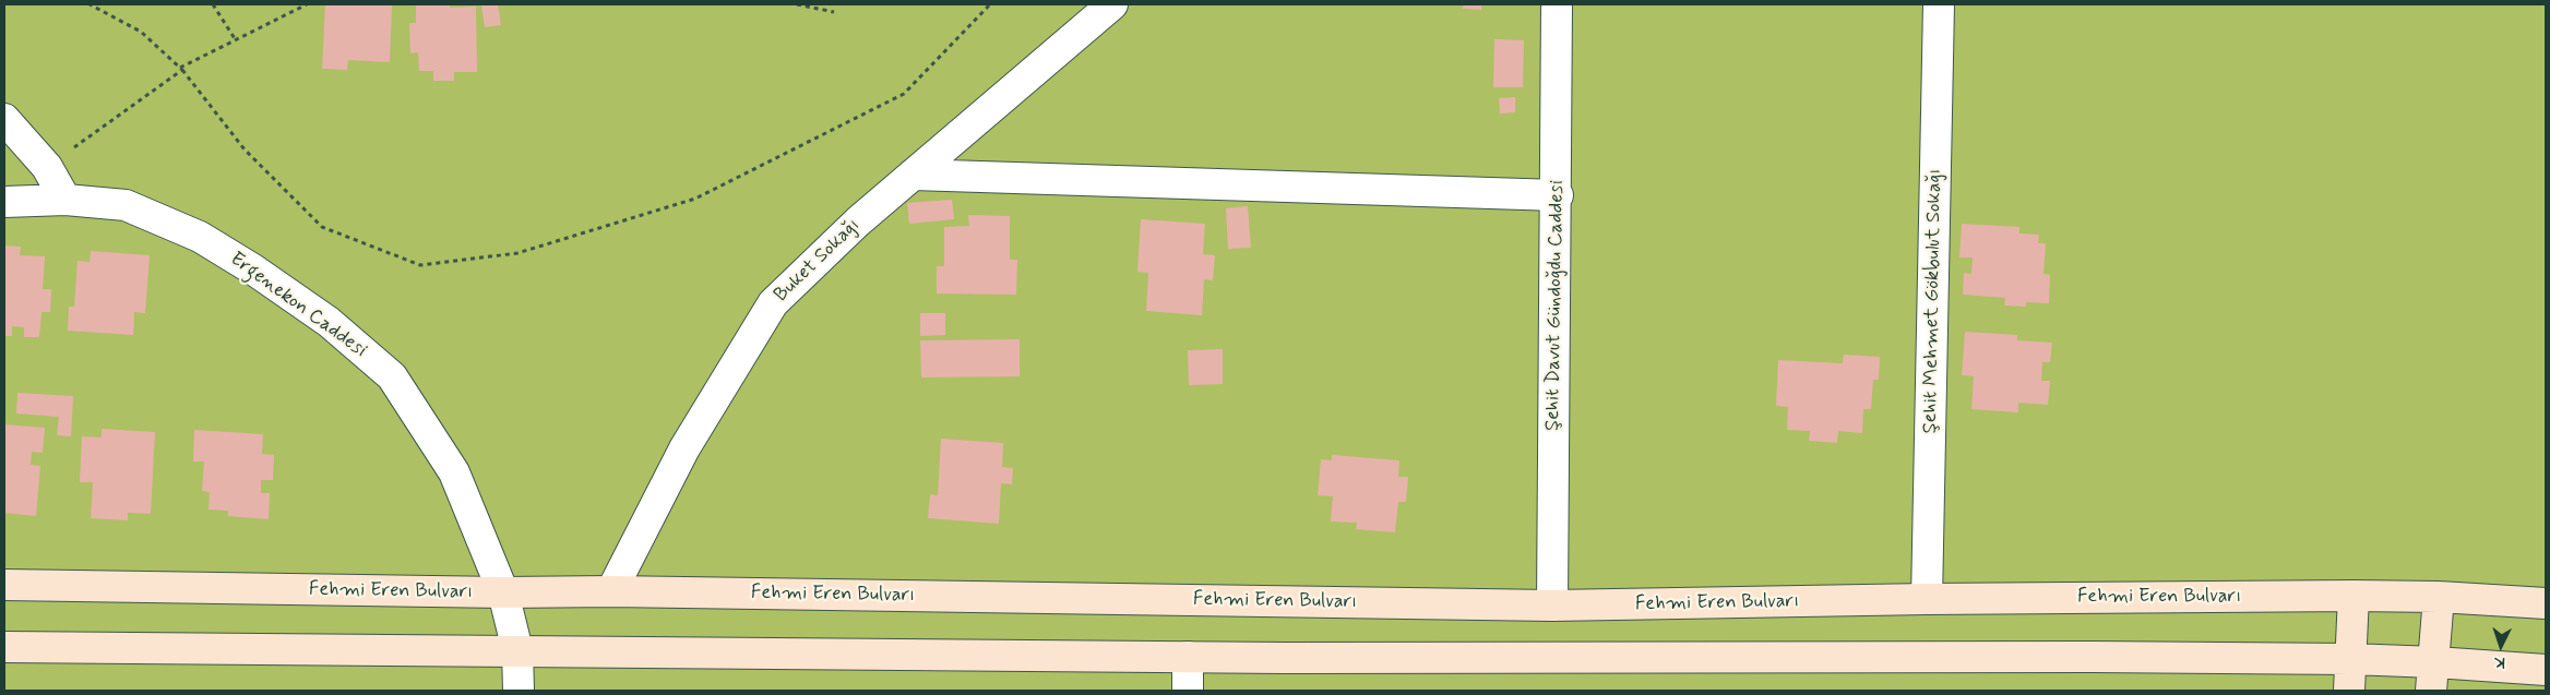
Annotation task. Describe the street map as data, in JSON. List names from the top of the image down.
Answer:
{
  "streets": {
    "street": [
      "Buket Sokağı",
      "Şehit Mehmet Gökbulut Sokağı",
      "Ergenekon Caddesi",
      "Şehit Davut Gündoğdu Caddesi",
      "Fehmi Eren Bulvarı"
    ]
  },
  "crossings": [
    ["Buket Sokağı", "Fehmi Eren Bulvarı"],
    ["Şehit Mehmet Gökbulut Sokağı", "Fehmi Eren Bulvarı"],
    ["Ergenekon Caddesi", "Fehmi Eren Bulvarı"],
    ["Şehit Davut Gündoğdu Caddesi", "Fehmi Eren Bulvarı"]
  ],
  "north": "bottom"
}
